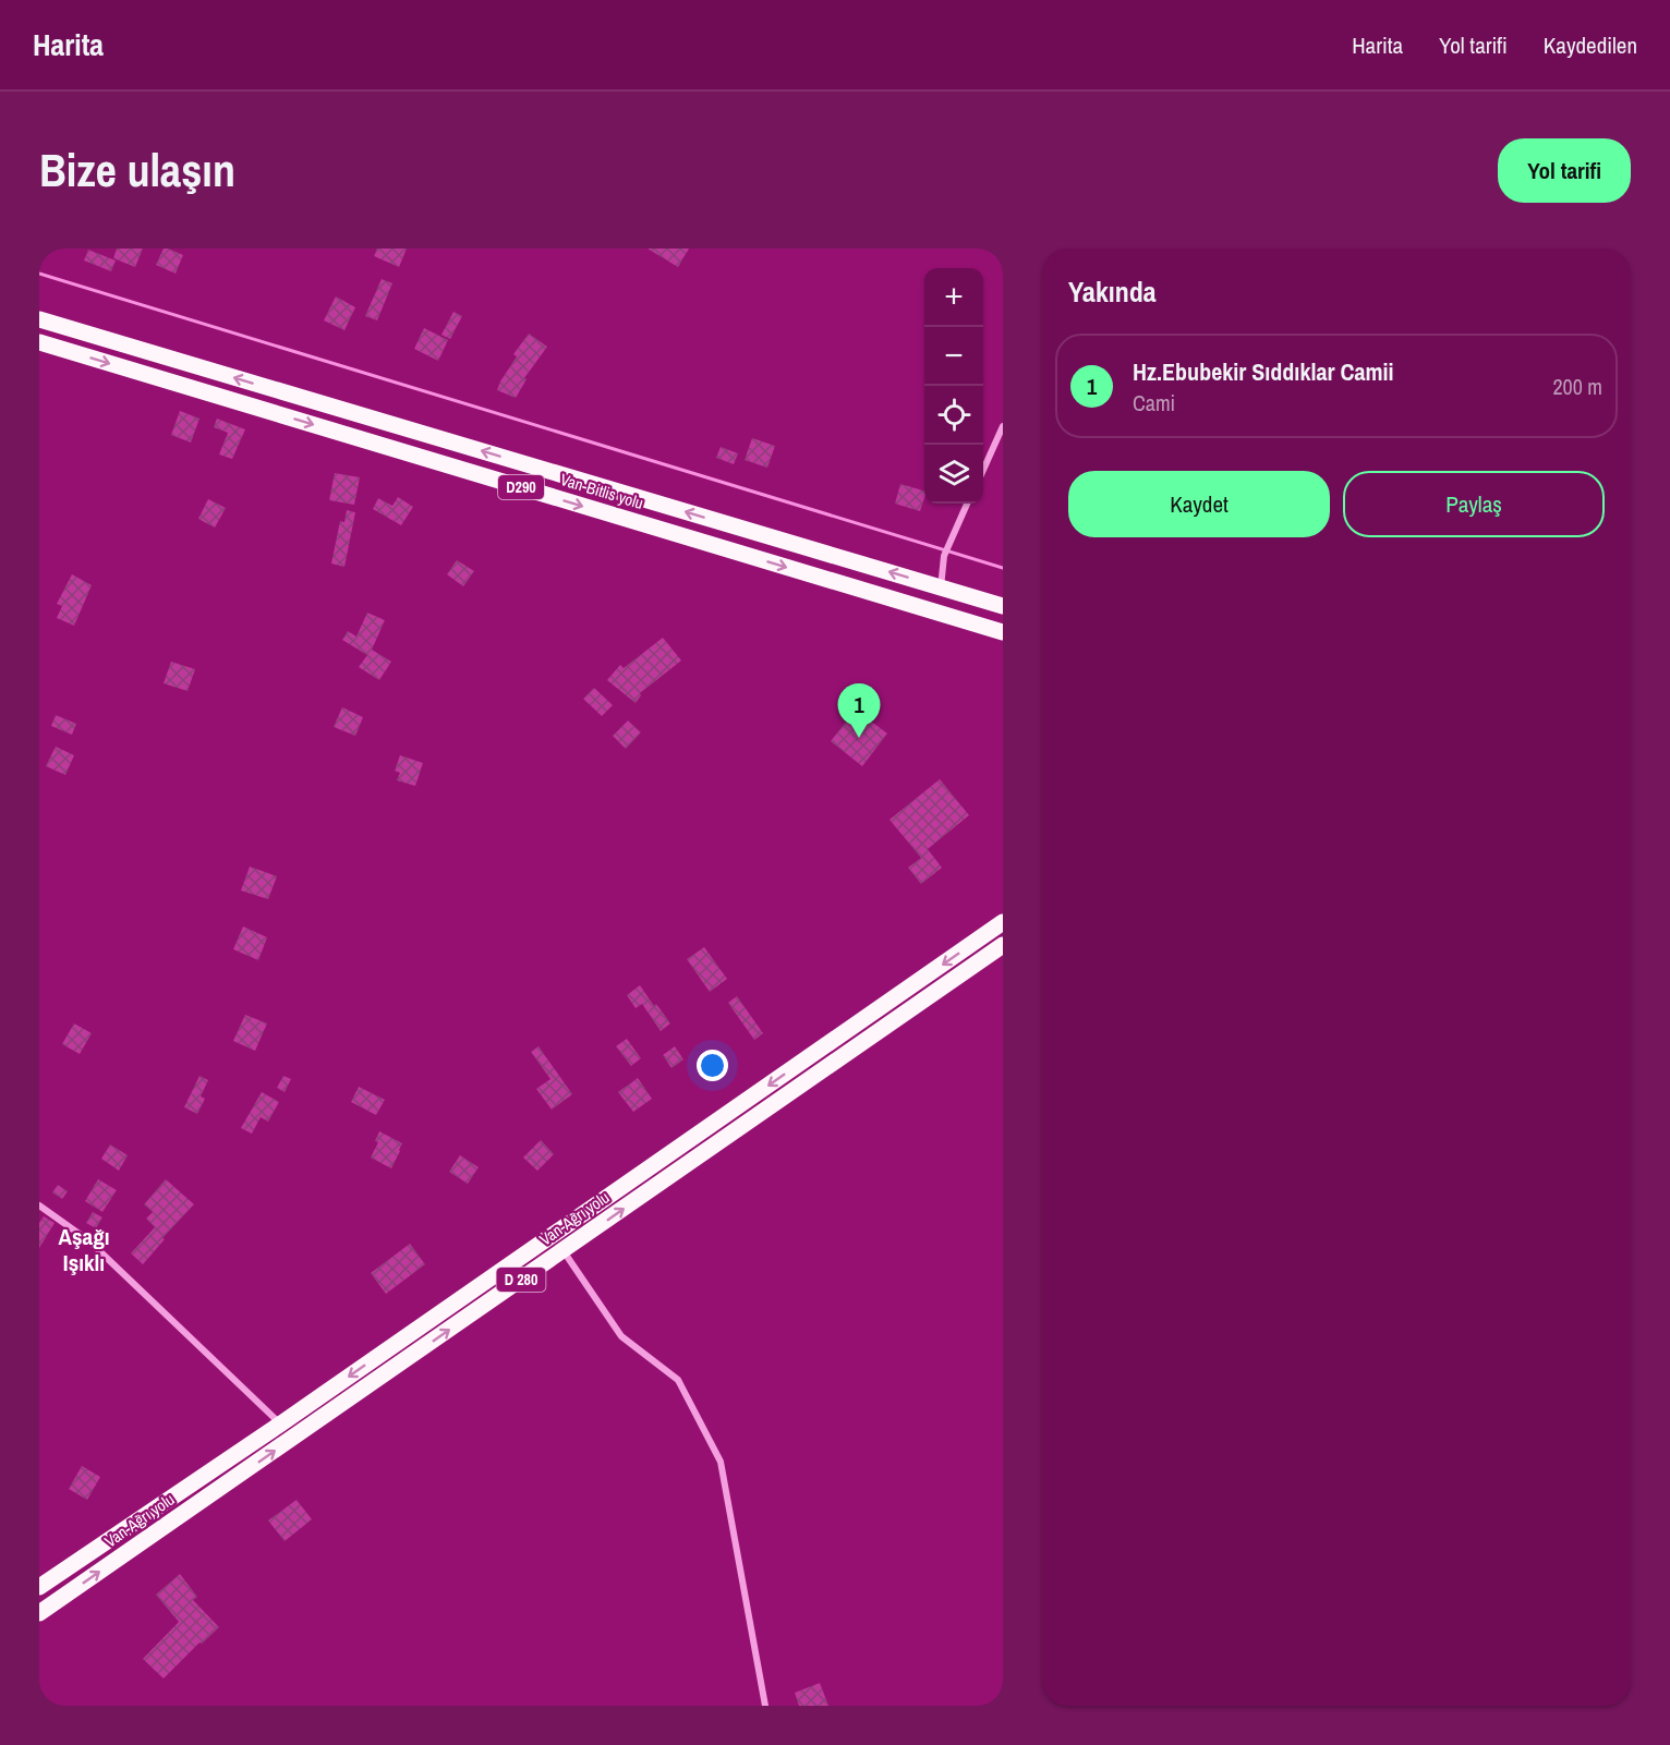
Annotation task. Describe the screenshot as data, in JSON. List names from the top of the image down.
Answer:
{
  "streets": {
    "highway": [
      "D290",
      "Van-Bitlis yolu",
      "Van-Ağrı yolu",
      "D 280"
    ]
  },
  "districts": ["Aşağı Işıklı"],
  "page": {
    "header": "Harita",
    "nav": ["Harita", "Yol tarifi", "Kaydedilen"],
    "buttons": [
      "Yol tarifi",
      ["Kaydet", "Paylaş"]
    ],
    "title": "Bize ulaşın",
    "heading": "Yakında",
    "map_buttons": ["+", "−"],
    "list": [
      {
        "mark": "1",
        "name": "Hz.Ebubekir Sıddıklar Camii",
        "note": "Cami",
        "value": "200 m"
      }
    ],
    "pins": "1"
  }
}
